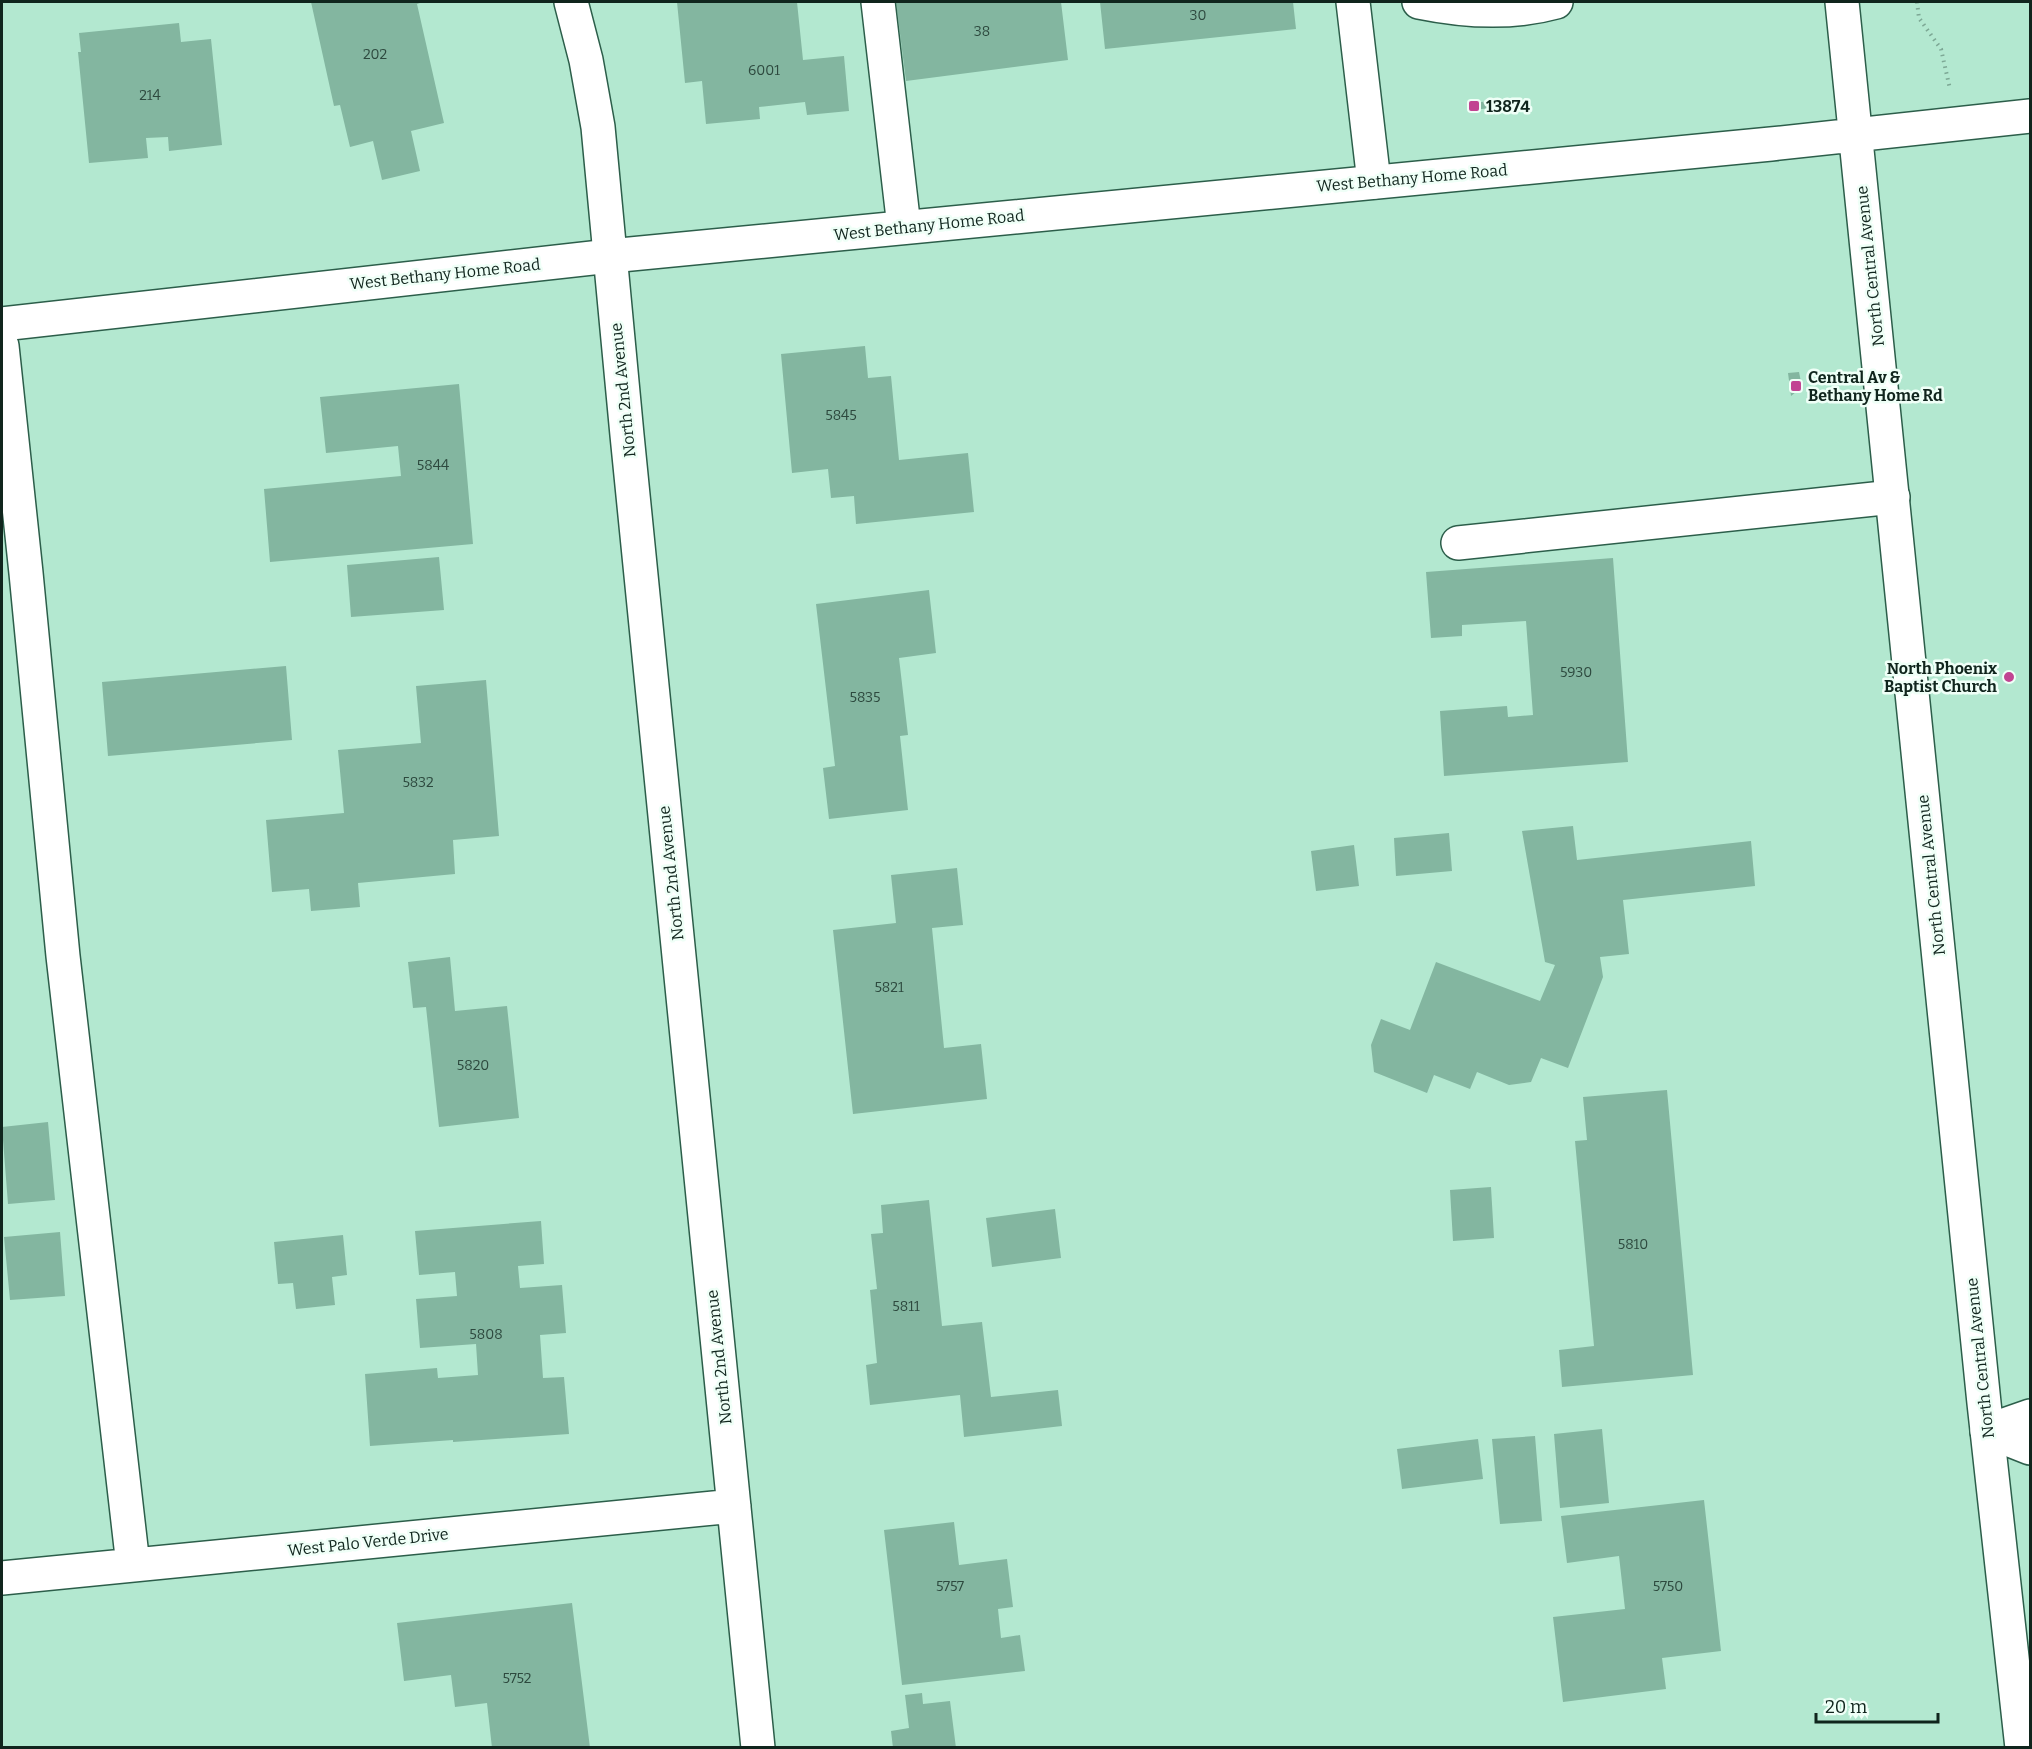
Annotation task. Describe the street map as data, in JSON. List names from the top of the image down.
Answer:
{
  "streets": {
    "main road": [
      "West Bethany Home Road",
      "North Central Avenue",
      "North 2nd Avenue",
      "West Palo Verde Drive"
    ]
  },
  "crossings": [
    ["West Bethany Home Road", "North Central Avenue"],
    ["West Bethany Home Road", "North 2nd Avenue"],
    ["North 2nd Avenue", "West Palo Verde Drive"]
  ],
  "places": {
    "transit": ["13874", "Central Av & Bethany Home Rd"],
    "other": ["North Phoenix Baptist Church"]
  },
  "house_numbers": [
    "30",
    "38",
    "202",
    "6001",
    "214",
    "5845",
    "5844",
    "5930",
    "5835",
    "5832",
    "5821",
    "5820",
    "5810",
    "5811",
    "5808",
    "5757",
    "5750",
    "5752"
  ],
  "scale_bar": "20 m"
}
